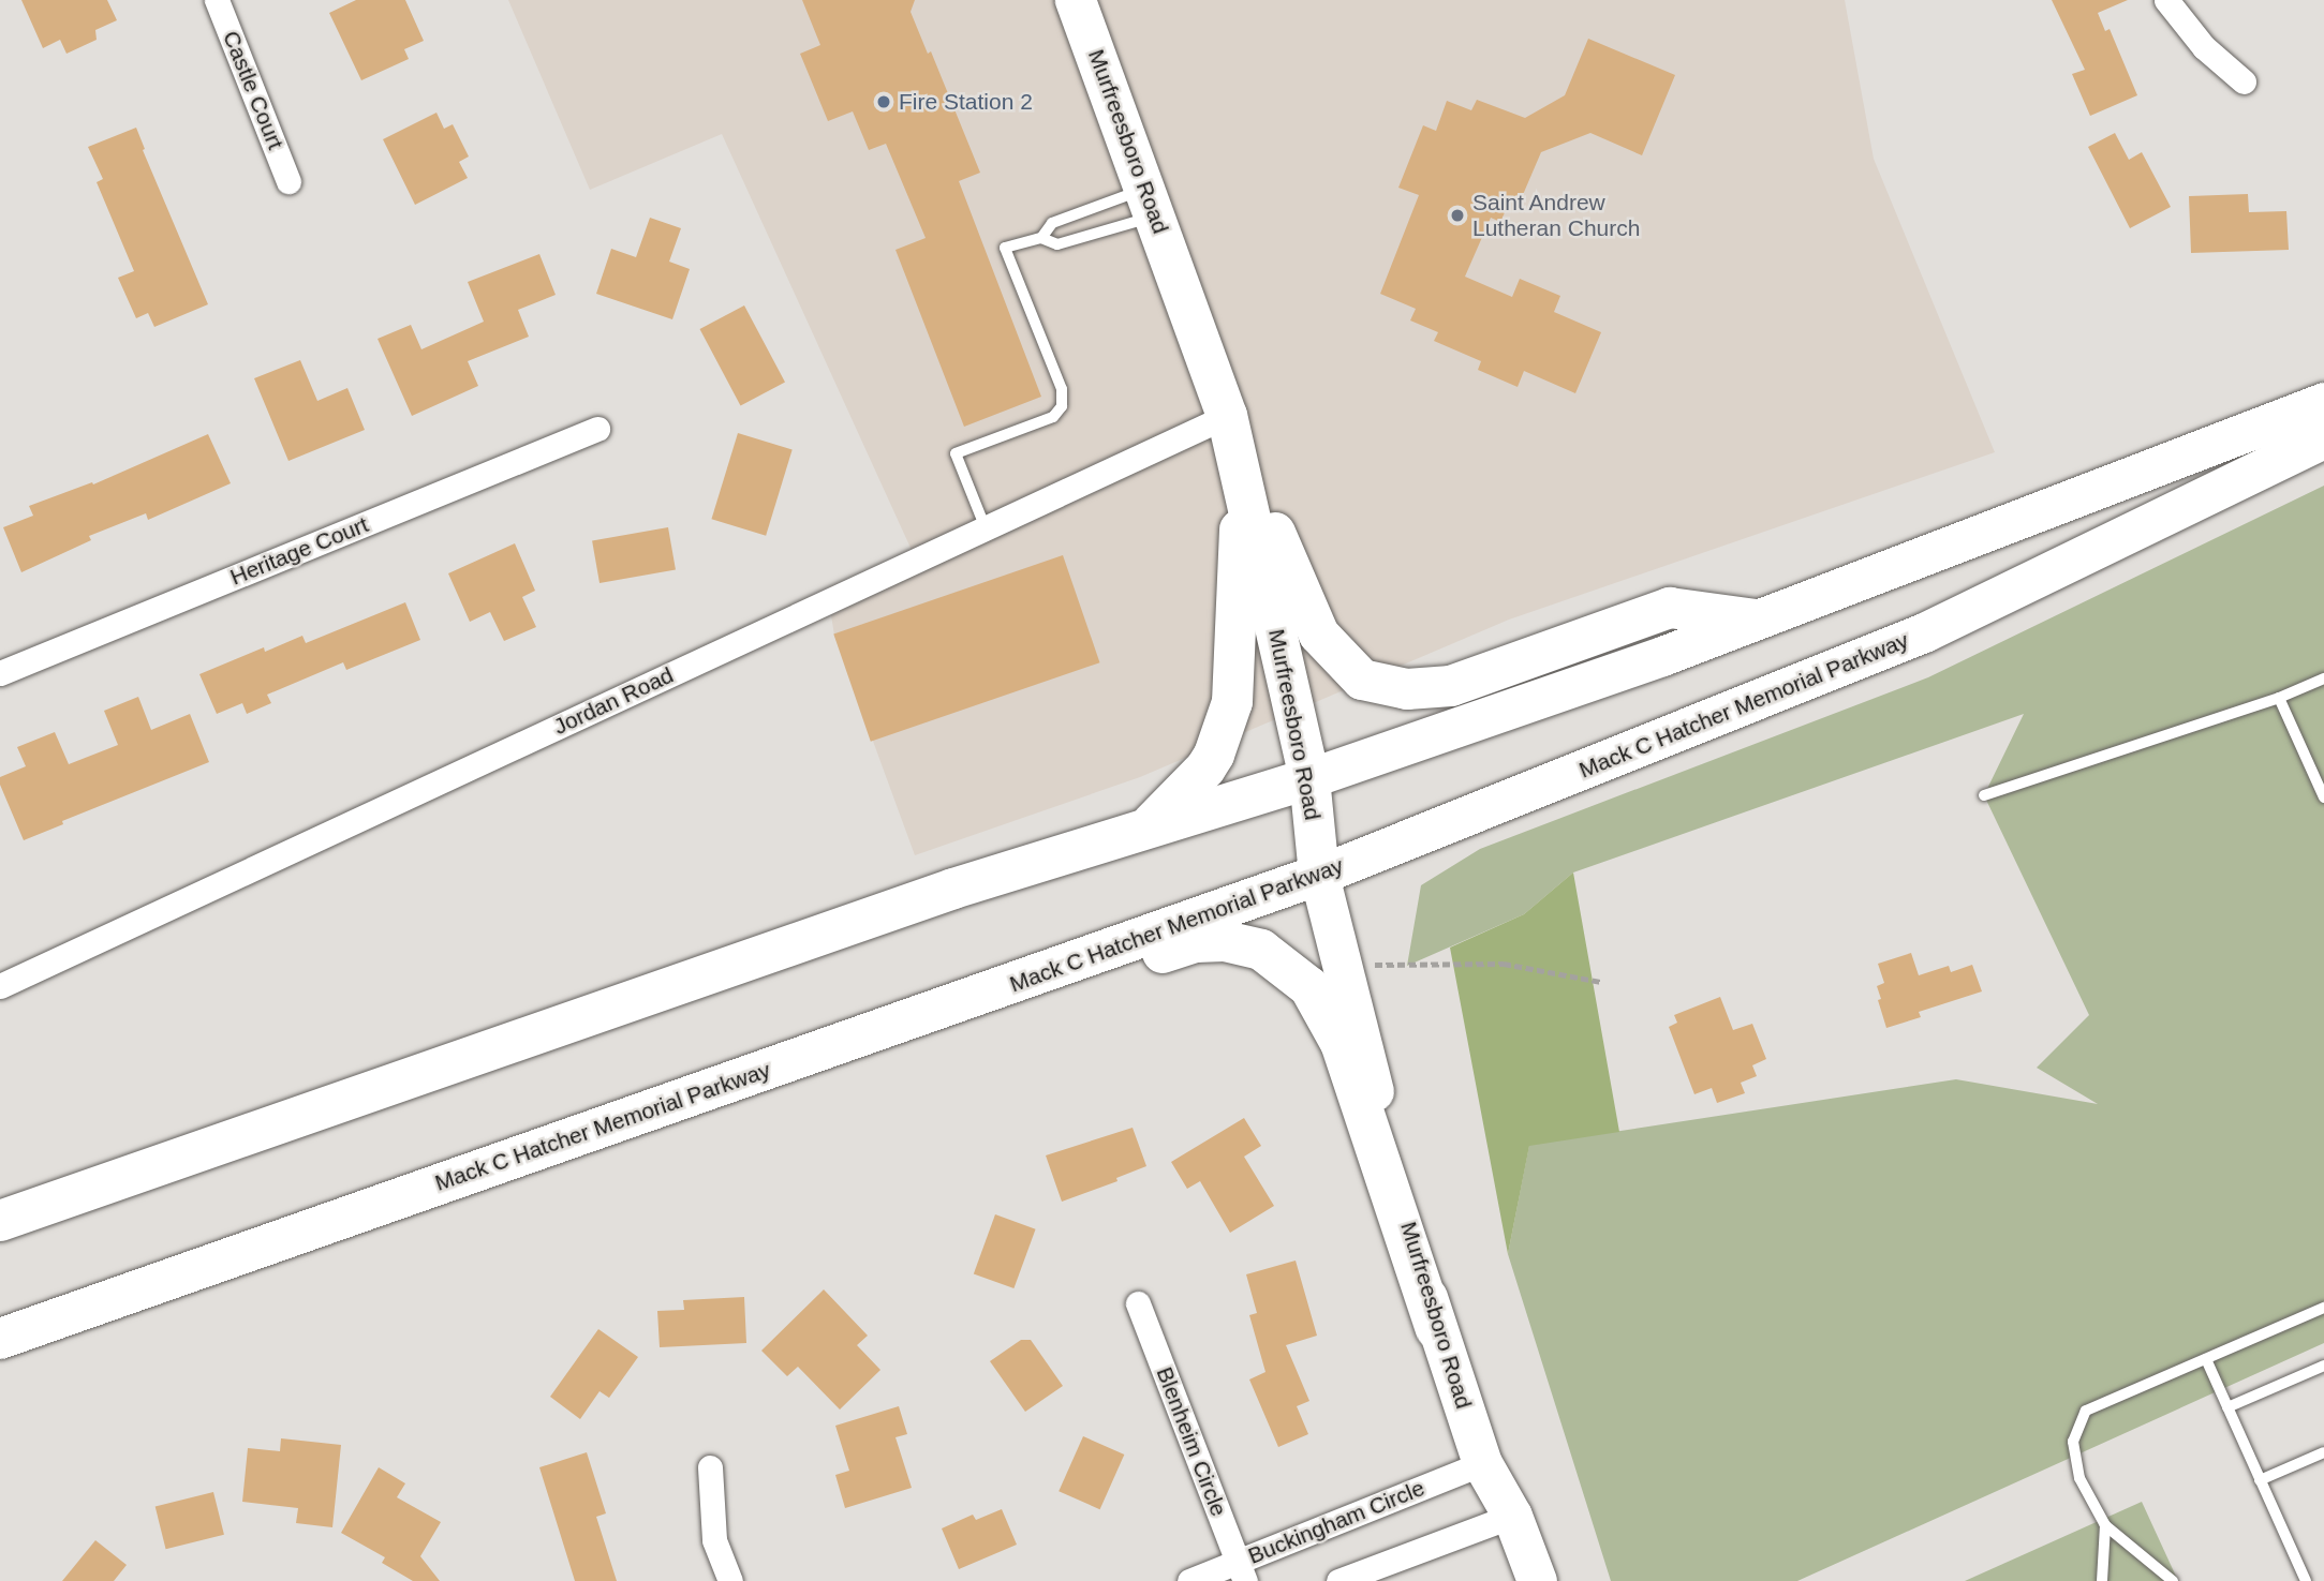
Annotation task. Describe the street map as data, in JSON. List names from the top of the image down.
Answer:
{
  "streets": {
    "highway": ["Murfreesboro Road", "Mack C Hatcher Memorial Parkway"],
    "street": [
      "Castle Court",
      "Heritage Court",
      "Jordan Road",
      "Blenheim Circle",
      "Buckingham Circle"
    ]
  },
  "crossings": [
    ["Murfreesboro Road", "Jordan Road"],
    ["Murfreesboro Road", "Mack C Hatcher Memorial Parkway"],
    ["Murfreesboro Road", "Buckingham Circle"],
    ["Blenheim Circle", "Buckingham Circle"]
  ],
  "places": ["Fire Station 2", "Saint Andrew Lutheran Church"]
}
